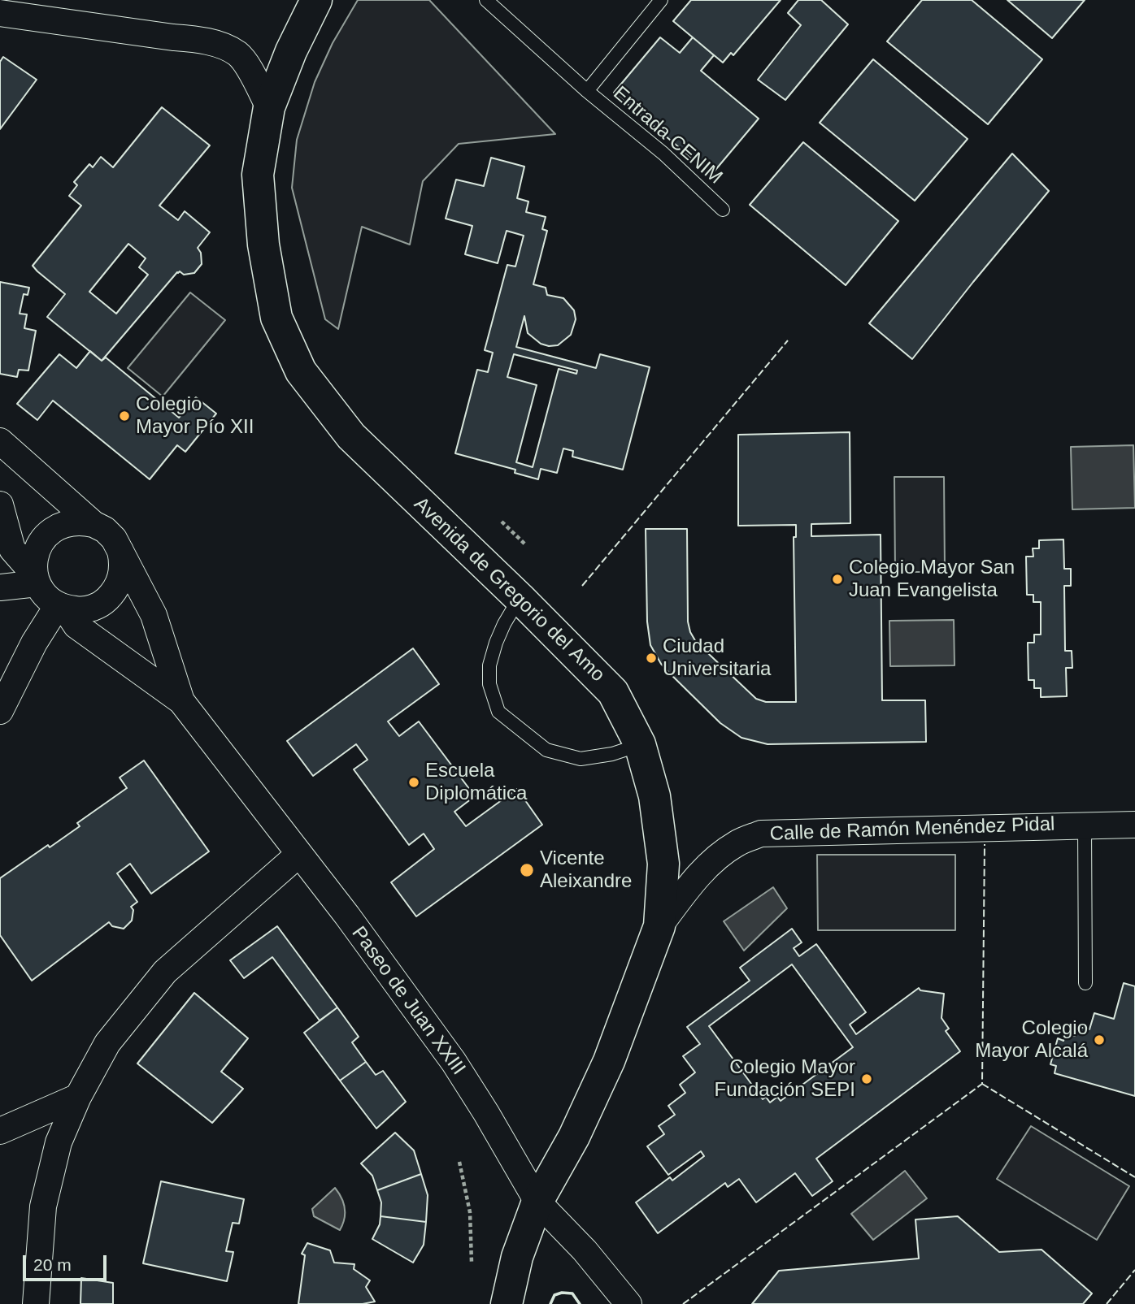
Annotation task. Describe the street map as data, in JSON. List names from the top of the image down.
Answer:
{
  "streets": {
    "street": ["Avenida de Gregorio del Amo", "Calle de Ramón Menéndez Pidal", "Paseo de Juan XXIII"],
    "lane": ["Entrada CENIM"]
  },
  "crossings": [
    ["Avenida de Gregorio del Amo", "Calle de Ramón Menéndez Pidal"],
    ["Avenida de Gregorio del Amo", "Paseo de Juan XXIII"]
  ],
  "places": [
    "Colegio Mayor Pío XII",
    "Colegio Mayor San Juan Evangelista",
    "Ciudad Universitaria",
    "Escuela Diplomática",
    "Vicente Aleixandre",
    "Colegio Mayor Alcalá",
    "Colegio Mayor Fundación SEPI"
  ],
  "scale_bar": "20 m"
}
